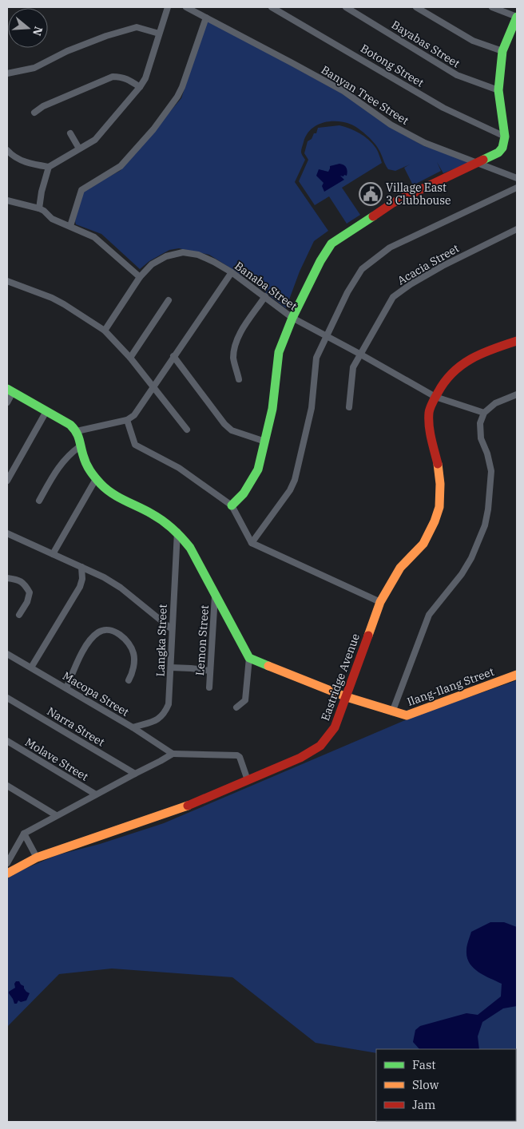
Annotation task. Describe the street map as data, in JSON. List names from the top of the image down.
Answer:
{
  "streets": {
    "street": [
      "Bayabas Street",
      "Botong Street",
      "Banyan Tree Street",
      "Acacia Street",
      "Banaba Street",
      "Langka Street",
      "Lemon Street",
      "Eastridge Avenue",
      "Ilang-Ilang Street",
      "Macopa Street",
      "Narra Street",
      "Molave Street"
    ]
  },
  "crossings": [
    ["Acacia Street", "Banaba Street"],
    ["Banaba Street", "Eastridge Avenue"],
    ["Langka Street", "Macopa Street"],
    ["Eastridge Avenue", "Ilang-Ilang Street"]
  ],
  "places": {
    "public building": ["Village East 3 Clubhouse"]
  },
  "legend": ["Fast", "Slow", "Jam"],
  "north": "right"
}
